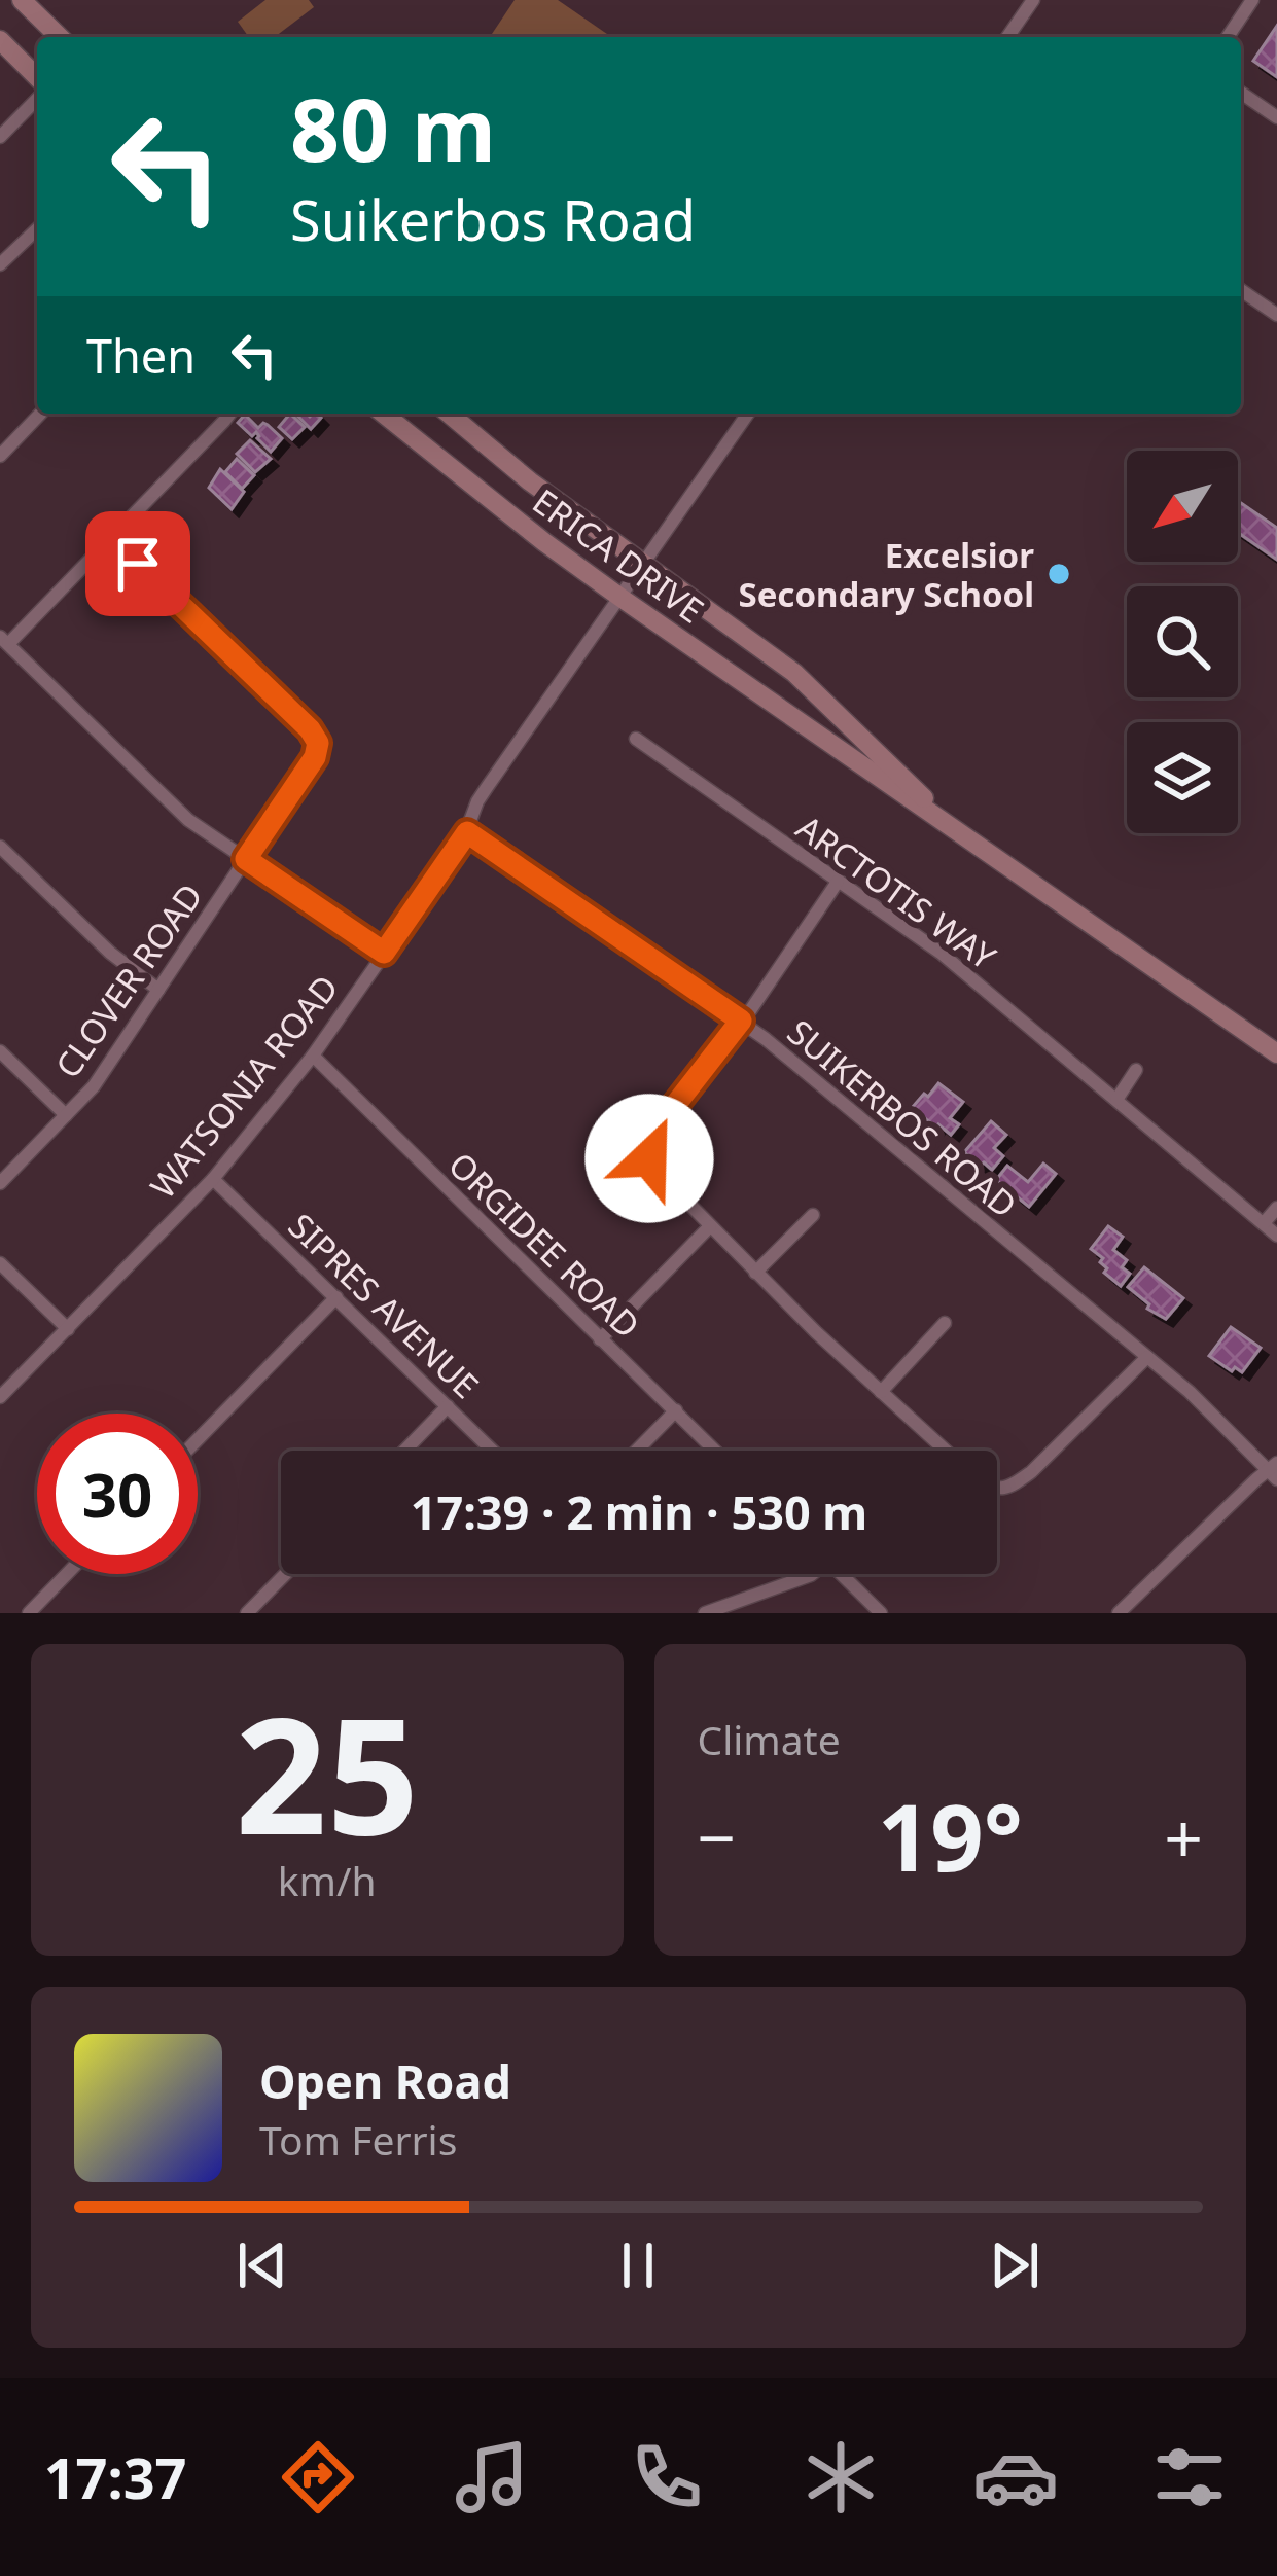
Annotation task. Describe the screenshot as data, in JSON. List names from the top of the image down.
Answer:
{
  "streets": {
    "main road": ["ERICA DRIVE"],
    "street": [
      "ARCTOTIS WAY",
      "CLOVER ROAD",
      "WATSONIA ROAD",
      "SUIKERBOS ROAD",
      "ORGIDEE ROAD",
      "SIPRES AVENUE"
    ]
  },
  "crossings": [
    ["ERICA DRIVE", "WATSONIA ROAD"],
    ["WATSONIA ROAD", "SUIKERBOS ROAD"],
    ["WATSONIA ROAD", "ORGIDEE ROAD"],
    ["WATSONIA ROAD", "SIPRES AVENUE"]
  ],
  "places": ["Excelsior Secondary School"],
  "north": "bottom left",
  "page": {
    "turn": ["80 m", "Suikerbos Road"],
    "then": "Then",
    "limit": "30",
    "trip": "17:39 · 2 min · 530 m",
    "tile": [
      ["25", "km/h"],
      "Climate"
    ],
    "heat": ["−", "19°", "+"],
    "song": ["Open Road", "Tom Ferris"],
    "tabs": "17:37"
  }
}
